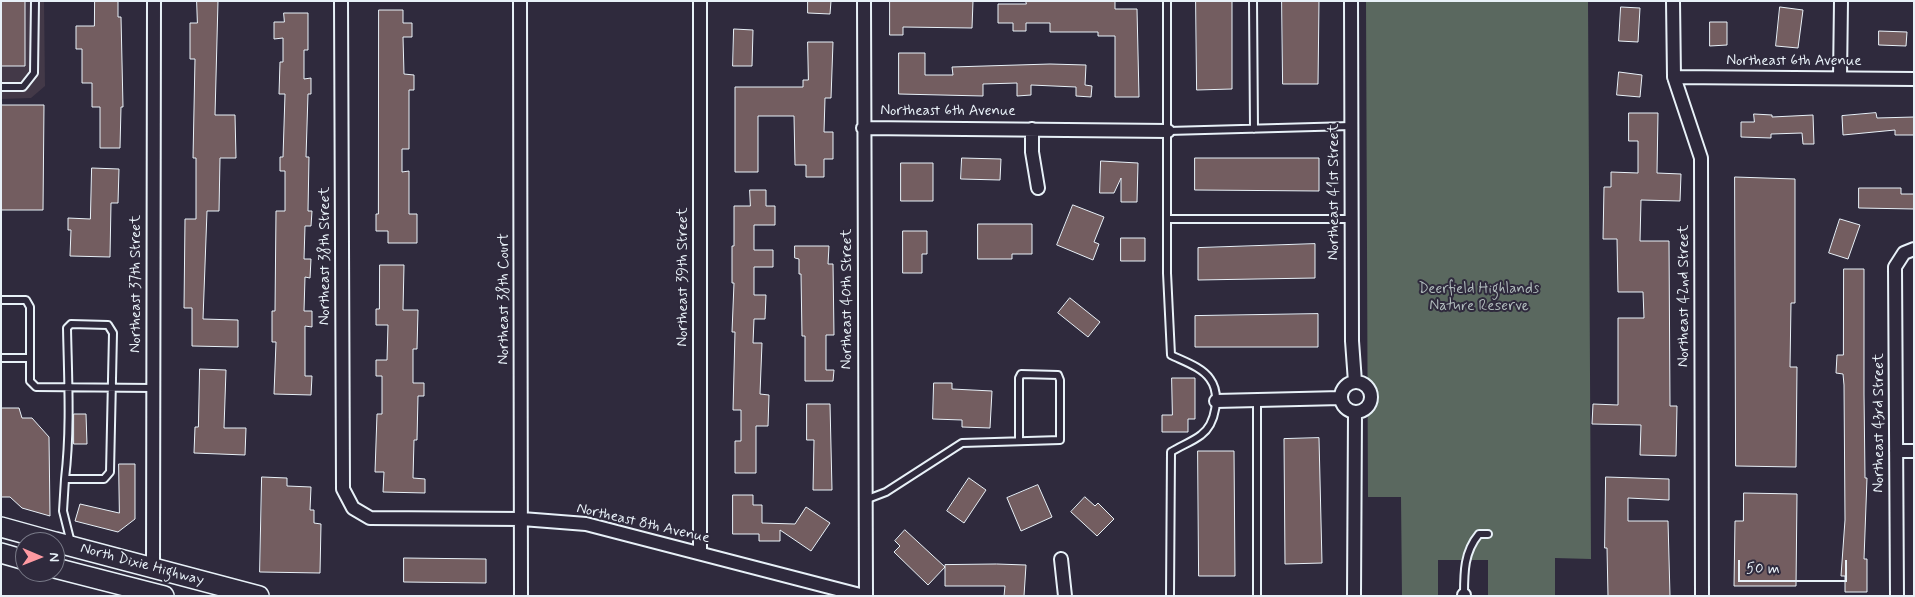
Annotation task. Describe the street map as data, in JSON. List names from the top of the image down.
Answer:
{
  "streets": {
    "main road": ["North Dixie Highway"],
    "street": [
      "Northeast 6th Avenue",
      "Northeast 41st Street",
      "Northeast 38th Street",
      "Northeast 39th Street",
      "Northeast 37th Street",
      "Northeast 42nd Street",
      "Northeast 38th Court",
      "Northeast 40th Street",
      "Northeast 43rd Street",
      "Northeast 8th Avenue"
    ]
  },
  "crossings": [
    ["Northeast 6th Avenue", "Northeast 42nd Street"],
    ["Northeast 6th Avenue", "Northeast 40th Street"],
    ["Northeast 38th Street", "Northeast 8th Avenue"],
    ["Northeast 39th Street", "Northeast 8th Avenue"],
    ["Northeast 37th Street", "North Dixie Highway"],
    ["Northeast 38th Court", "Northeast 8th Avenue"],
    ["Northeast 40th Street", "Northeast 8th Avenue"]
  ],
  "parks": ["Deerfield Highlands Nature Reserve"],
  "scale_bar": "50 m",
  "north": "right"
}
